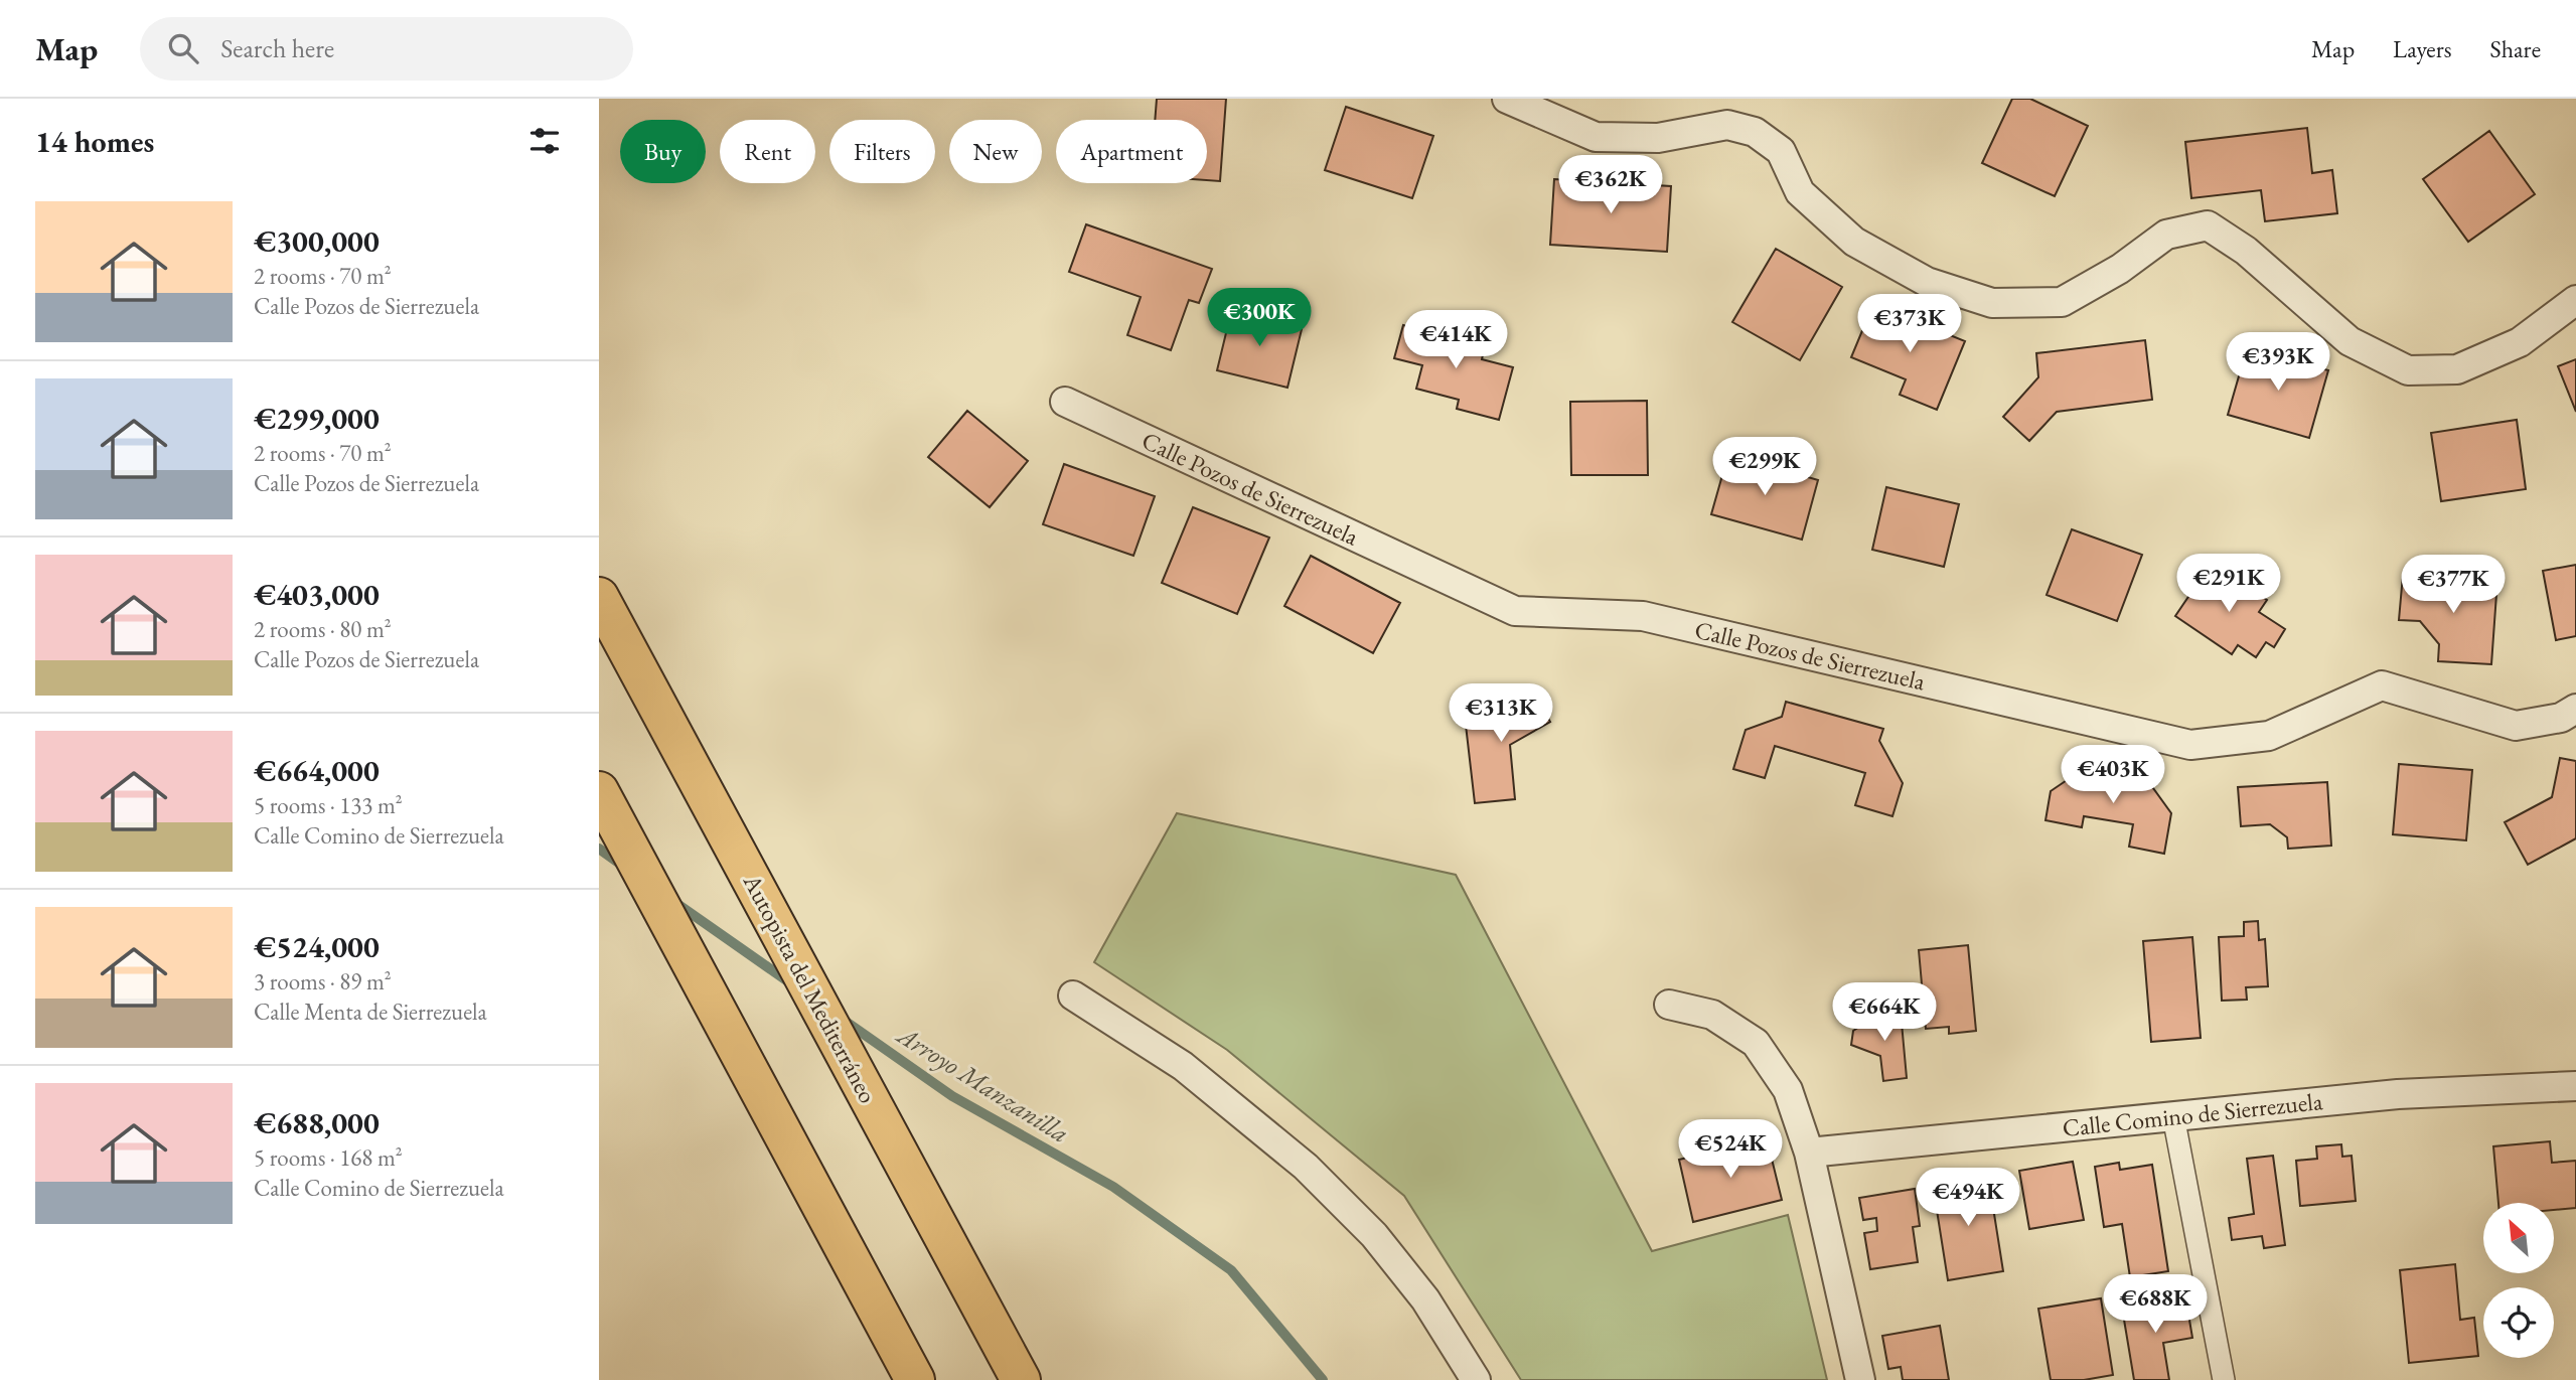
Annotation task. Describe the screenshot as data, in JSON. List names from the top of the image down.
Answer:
{
  "streets": {
    "highway": ["Autopista del Mediterráneo"],
    "street": ["Calle Pozos de Sierrezuela", "Calle Comino de Sierrezuela"]
  },
  "water": ["Arroyo Manzanilla"],
  "north": "top left",
  "page": {
    "header": "Map",
    "search": "Search here",
    "nav": ["Map", "Layers", "Share"],
    "heading": "14 homes",
    "chip": [
      "Buy",
      "Rent",
      "Filters",
      "New",
      "Apartment"
    ],
    "price": [
      "€362K",
      "€300K",
      "€373K",
      "€414K",
      "€393K",
      "€299K",
      "€291K",
      "€377K",
      "€313K",
      "€403K",
      "€664K",
      "€524K",
      "€494K",
      "€688K"
    ],
    "list": [
      {
        "name": "€300,000",
        "note": "2 rooms · 70 m² · Calle Pozos de Sierrezuela"
      },
      {
        "name": "€299,000",
        "note": "2 rooms · 70 m² · Calle Pozos de Sierrezuela"
      },
      {
        "name": "€403,000",
        "note": "2 rooms · 80 m² · Calle Pozos de Sierrezuela"
      },
      {
        "name": "€664,000",
        "note": "5 rooms · 133 m² · Calle Comino de Sierrezuela"
      },
      {
        "name": "€524,000",
        "note": "3 rooms · 89 m² · Calle Menta de Sierrezuela"
      },
      {
        "name": "€688,000",
        "note": "5 rooms · 168 m² · Calle Comino de Sierrezuela"
      }
    ]
  }
}
